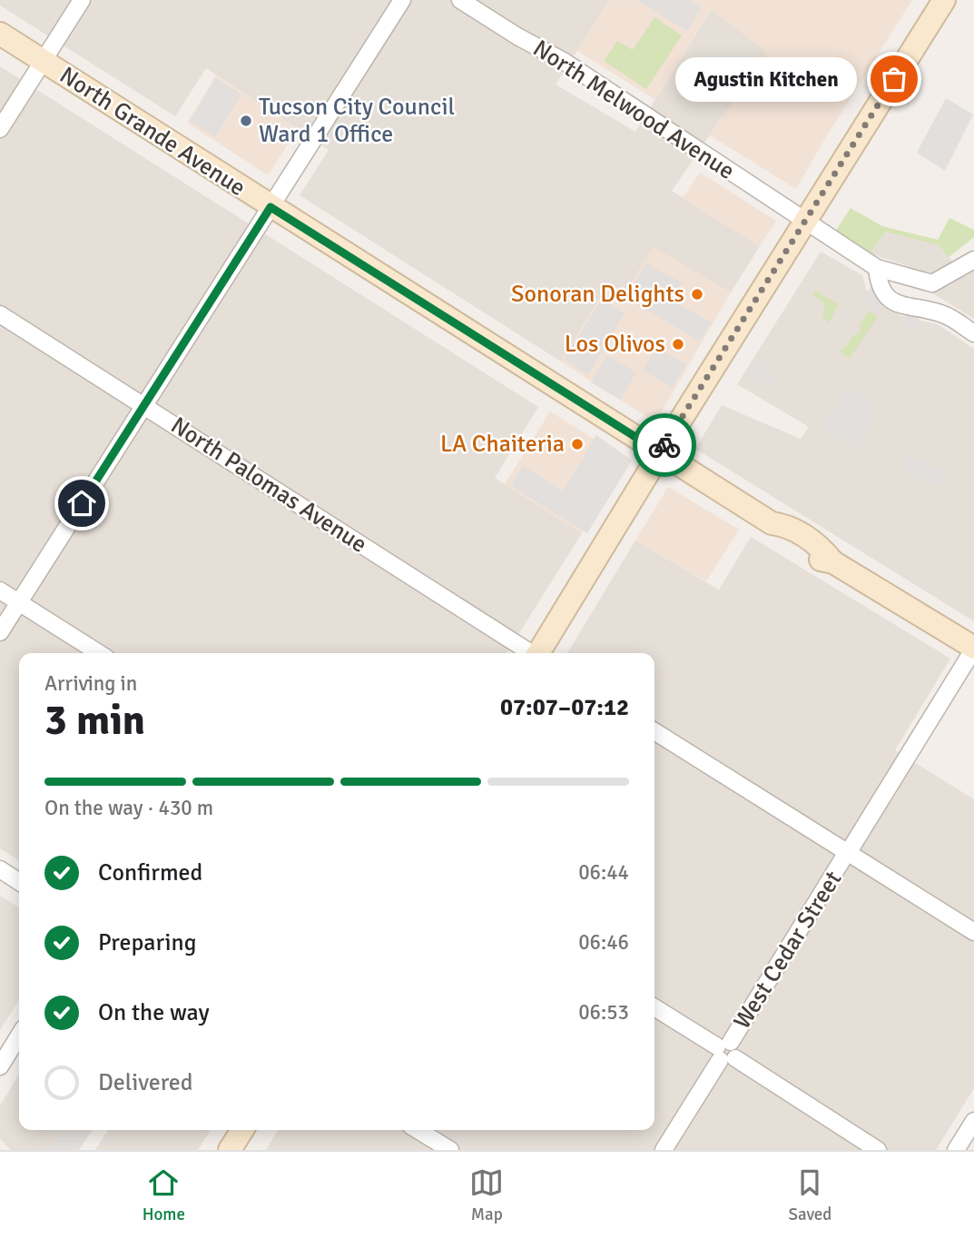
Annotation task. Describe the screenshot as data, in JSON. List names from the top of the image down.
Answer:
{
  "streets": {
    "main road": ["North Grande Avenue"],
    "street": ["North Melwood Avenue", "North Palomas Avenue", "West Cedar Street"]
  },
  "crossings": [
    ["North Grande Avenue", "West Cedar Street"]
  ],
  "places": [
    "Agustin Kitchen",
    "Tucson City Council Ward 1 Office",
    "Sonoran Delights",
    "Los Olivos",
    "LA Chaiteria"
  ],
  "page": {
    "bubble": "Agustin Kitchen",
    "heading": ["3 min", "Arriving in", "07:07–07:12"],
    "bar": "On the way · 430 m",
    "list": [
      ["Confirmed", "06:44"],
      ["Preparing", "06:46"],
      ["On the way", "06:53"],
      "Delivered"
    ],
    "tabs": ["Home", "Map", "Saved"]
  }
}
